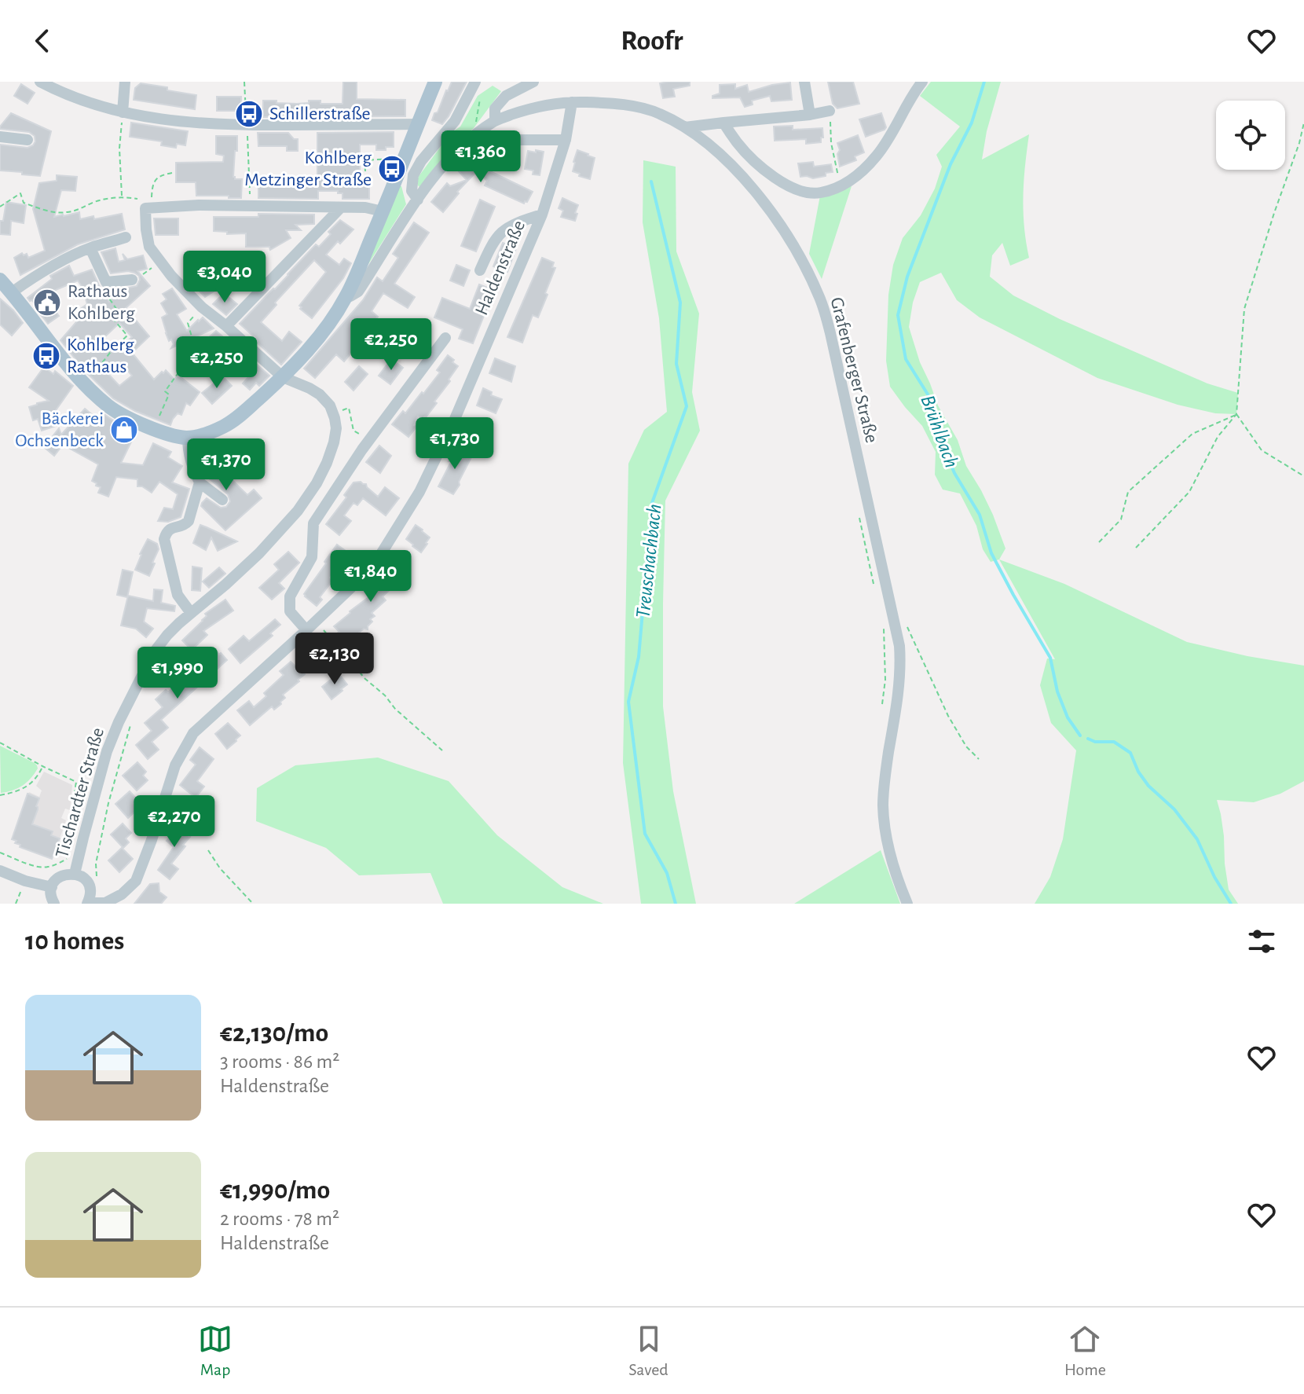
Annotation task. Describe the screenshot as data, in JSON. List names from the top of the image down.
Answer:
{
  "streets": {
    "street": ["Haldenstraße", "Grafenberger Straße", "Tischardter Straße"]
  },
  "crossings": [
    ["Haldenstraße", "Grafenberger Straße"],
    ["Haldenstraße", "Tischardter Straße"]
  ],
  "water": ["Brühlbach", "Treuschachbach"],
  "places": {
    "bus stop": ["Schillerstraße", "Kohlberg Metzinger Straße", "Kohlberg Rathaus"],
    "public building": ["Rathaus Kohlberg"],
    "shop": ["Bäckerei Ochsenbeck"]
  },
  "page": {
    "header": "Roofr",
    "price": [
      "€1,360",
      "€3,040",
      "€2,250",
      "€2,250",
      "€1,730",
      "€1,370",
      "€1,840",
      "€2,130",
      "€1,990",
      "€2,270"
    ],
    "heading": "10 homes",
    "list": [
      {
        "name": "€2,130/mo",
        "note": "3 rooms · 86 m² · Haldenstraße"
      },
      {
        "name": "€1,990/mo",
        "note": "2 rooms · 78 m² · Haldenstraße"
      }
    ],
    "tabs": ["Map", "Saved", "Home"]
  }
}
